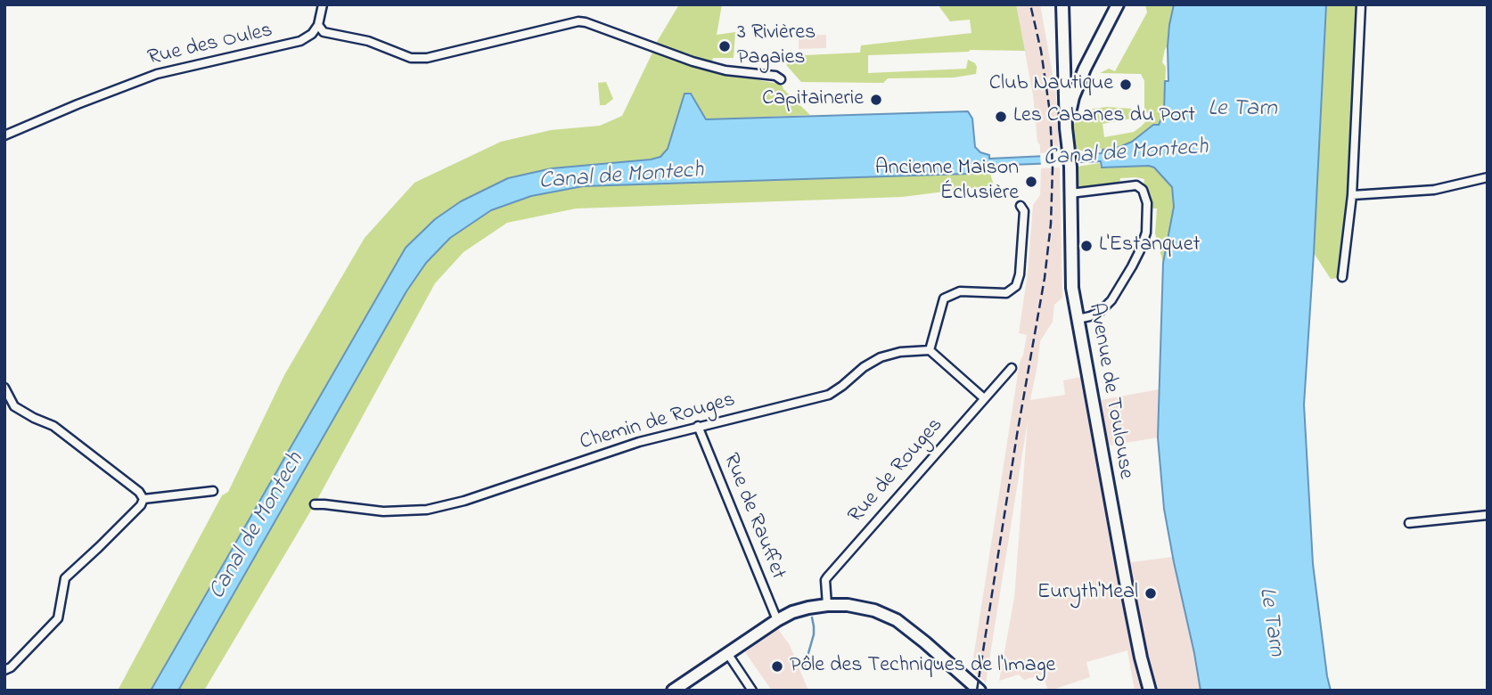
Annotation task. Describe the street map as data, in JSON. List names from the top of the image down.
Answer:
{
  "streets": {
    "main road": ["Avenue de Toulouse"],
    "street": [
      "Rue des Oules",
      "Chemin de Rouges",
      "Rue de Rouges",
      "Rue de Rauffet"
    ]
  },
  "crossings": [
    ["Chemin de Rouges", "Rue de Rauffet"]
  ],
  "water": ["Le Tarn", "Canal de Montech"],
  "places": [
    "3 Rivières Pagaies",
    "Club Nautique",
    "Capitainerie",
    "Les Cabanes du Port",
    "Ancienne Maison Éclusière",
    "L'Estanquet",
    "Euryth'Meal",
    "Pôle des Techniques de l'Image"
  ]
}
